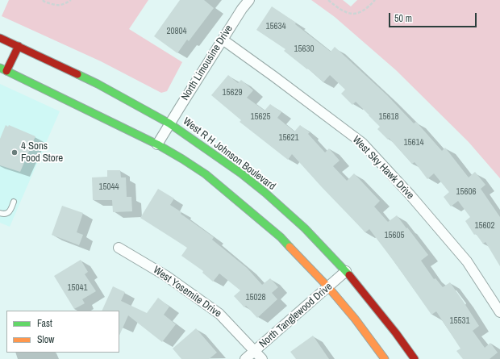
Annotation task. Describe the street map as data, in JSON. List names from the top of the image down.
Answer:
{
  "streets": {
    "main road": ["West R H Johnson Boulevard"],
    "street": [
      "North Limousine Drive",
      "West Sky Hawk Drive",
      "West Yosemite Drive",
      "North Tanglewood Drive"
    ]
  },
  "crossings": [
    ["North Limousine Drive", "West R H Johnson Boulevard"],
    ["North Limousine Drive", "West Sky Hawk Drive"],
    ["West R H Johnson Boulevard", "North Tanglewood Drive"],
    ["West Yosemite Drive", "North Tanglewood Drive"]
  ],
  "places": ["4 Sons Food Store"],
  "house_numbers": [
    "15634",
    "20804",
    "15630",
    "15629",
    "15625",
    "15618",
    "15621",
    "15614",
    "15044",
    "15606",
    "15602",
    "15605",
    "15041",
    "15028",
    "15531"
  ],
  "legend": ["Fast", "Slow"],
  "scale_bar": "50 m"
}
